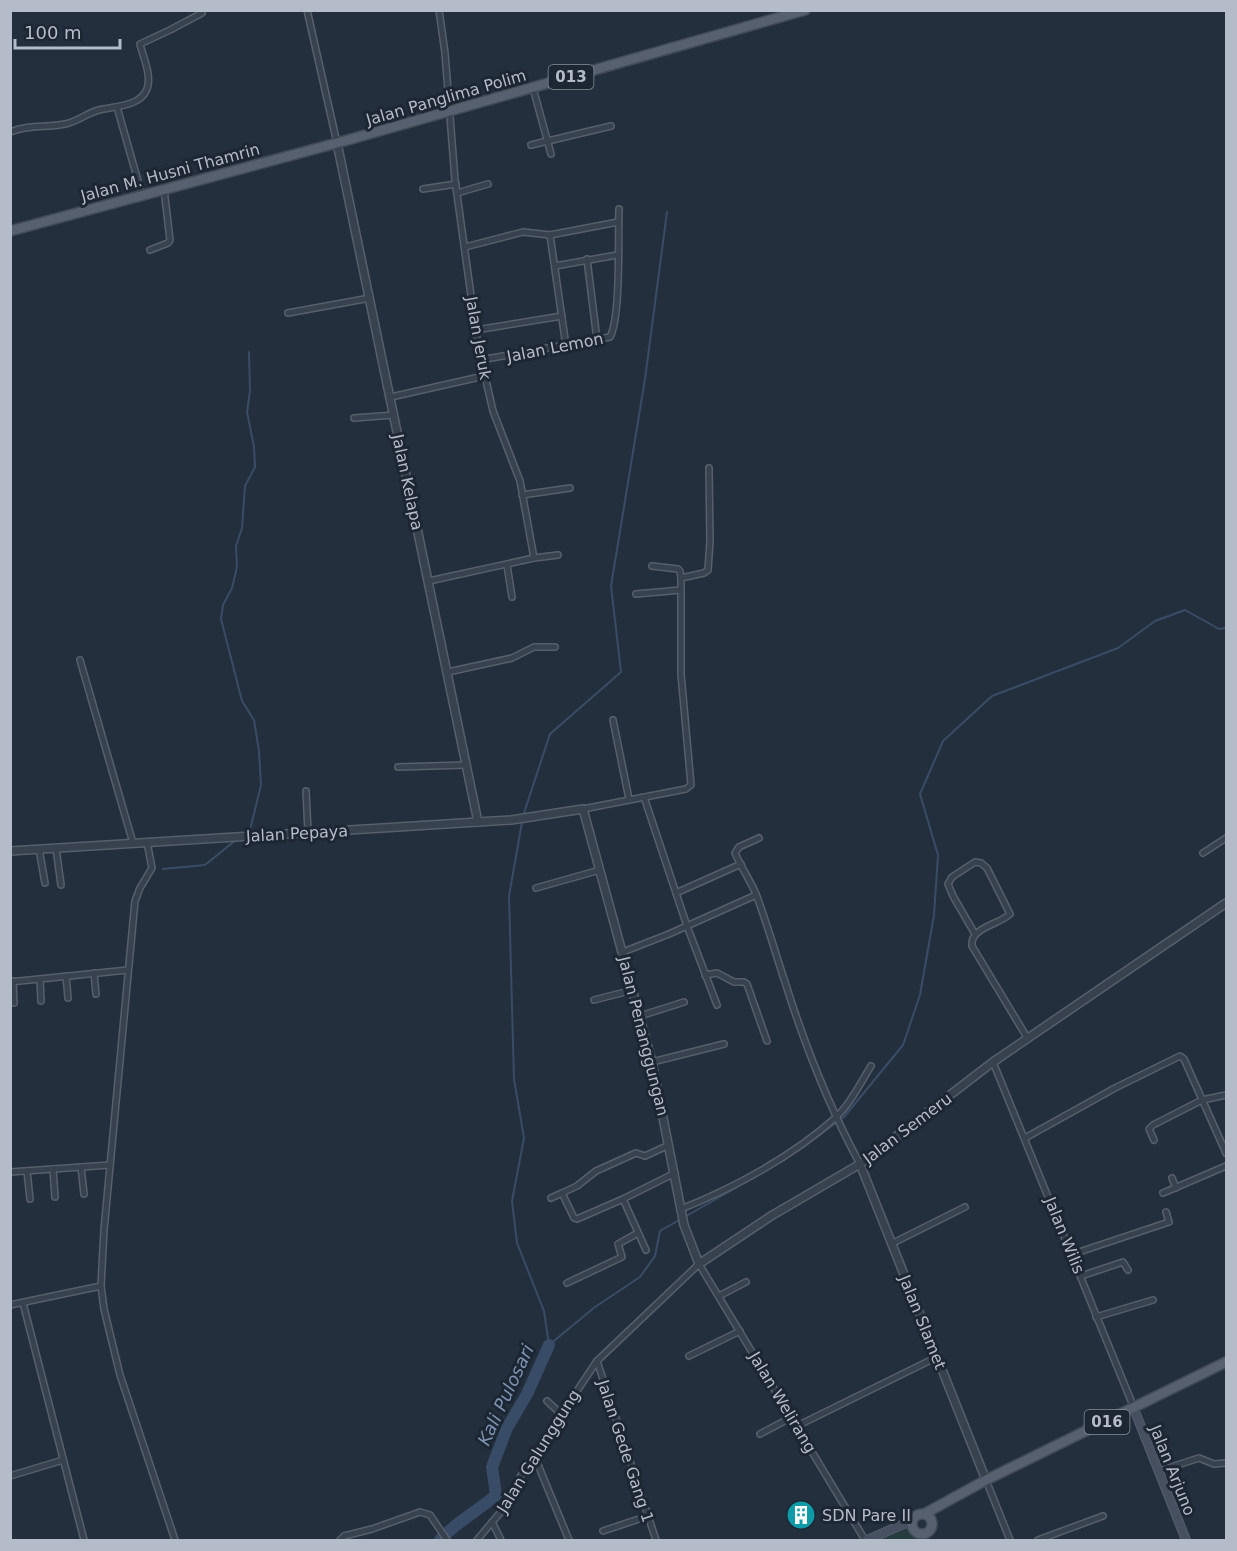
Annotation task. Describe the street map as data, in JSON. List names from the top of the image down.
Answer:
{
  "streets": {
    "main road": [
      "013",
      "Jalan Panglima Polim",
      "Jalan M. Husni Thamrin",
      "016",
      "Jalan Arjuno"
    ],
    "street": [
      "Jalan Jeruk",
      "Jalan Lemon",
      "Jalan Kelapa",
      "Jalan Pepaya",
      "Jalan Penanggungan",
      "Jalan Semeru",
      "Jalan Wilis",
      "Jalan Slamet",
      "Jalan Welirang",
      "Jalan Galunggung",
      "Jalan Gede Gang 1"
    ]
  },
  "crossings": [
    ["Jalan Panglima Polim", "Jalan M. Husni Thamrin"],
    ["Jalan Panglima Polim", "Jalan Jeruk"],
    ["Jalan Panglima Polim", "Jalan Kelapa"],
    ["Jalan M. Husni Thamrin", "Jalan Kelapa"],
    ["Jalan Jeruk", "Jalan Lemon"],
    ["Jalan Kelapa", "Jalan Pepaya"],
    ["Jalan Pepaya", "Jalan Penanggungan"],
    ["Jalan Penanggungan", "Jalan Semeru"],
    ["Jalan Penanggungan", "Jalan Welirang"],
    ["Jalan Semeru", "Jalan Wilis"],
    ["Jalan Semeru", "Jalan Slamet"],
    ["Jalan Semeru", "Jalan Welirang"],
    ["Jalan Semeru", "Jalan Galunggung"],
    ["Jalan Semeru", "Jalan Gede Gang 1"],
    ["Jalan Wilis", "016"],
    ["Jalan Wilis", "Jalan Arjuno"],
    ["Jalan Slamet", "016"],
    ["016", "Jalan Arjuno"],
    ["Jalan Galunggung", "Jalan Gede Gang 1"]
  ],
  "water": ["Kali Pulosari"],
  "places": {
    "building": ["SDN Pare II"]
  },
  "scale_bar": "100 m"
}
